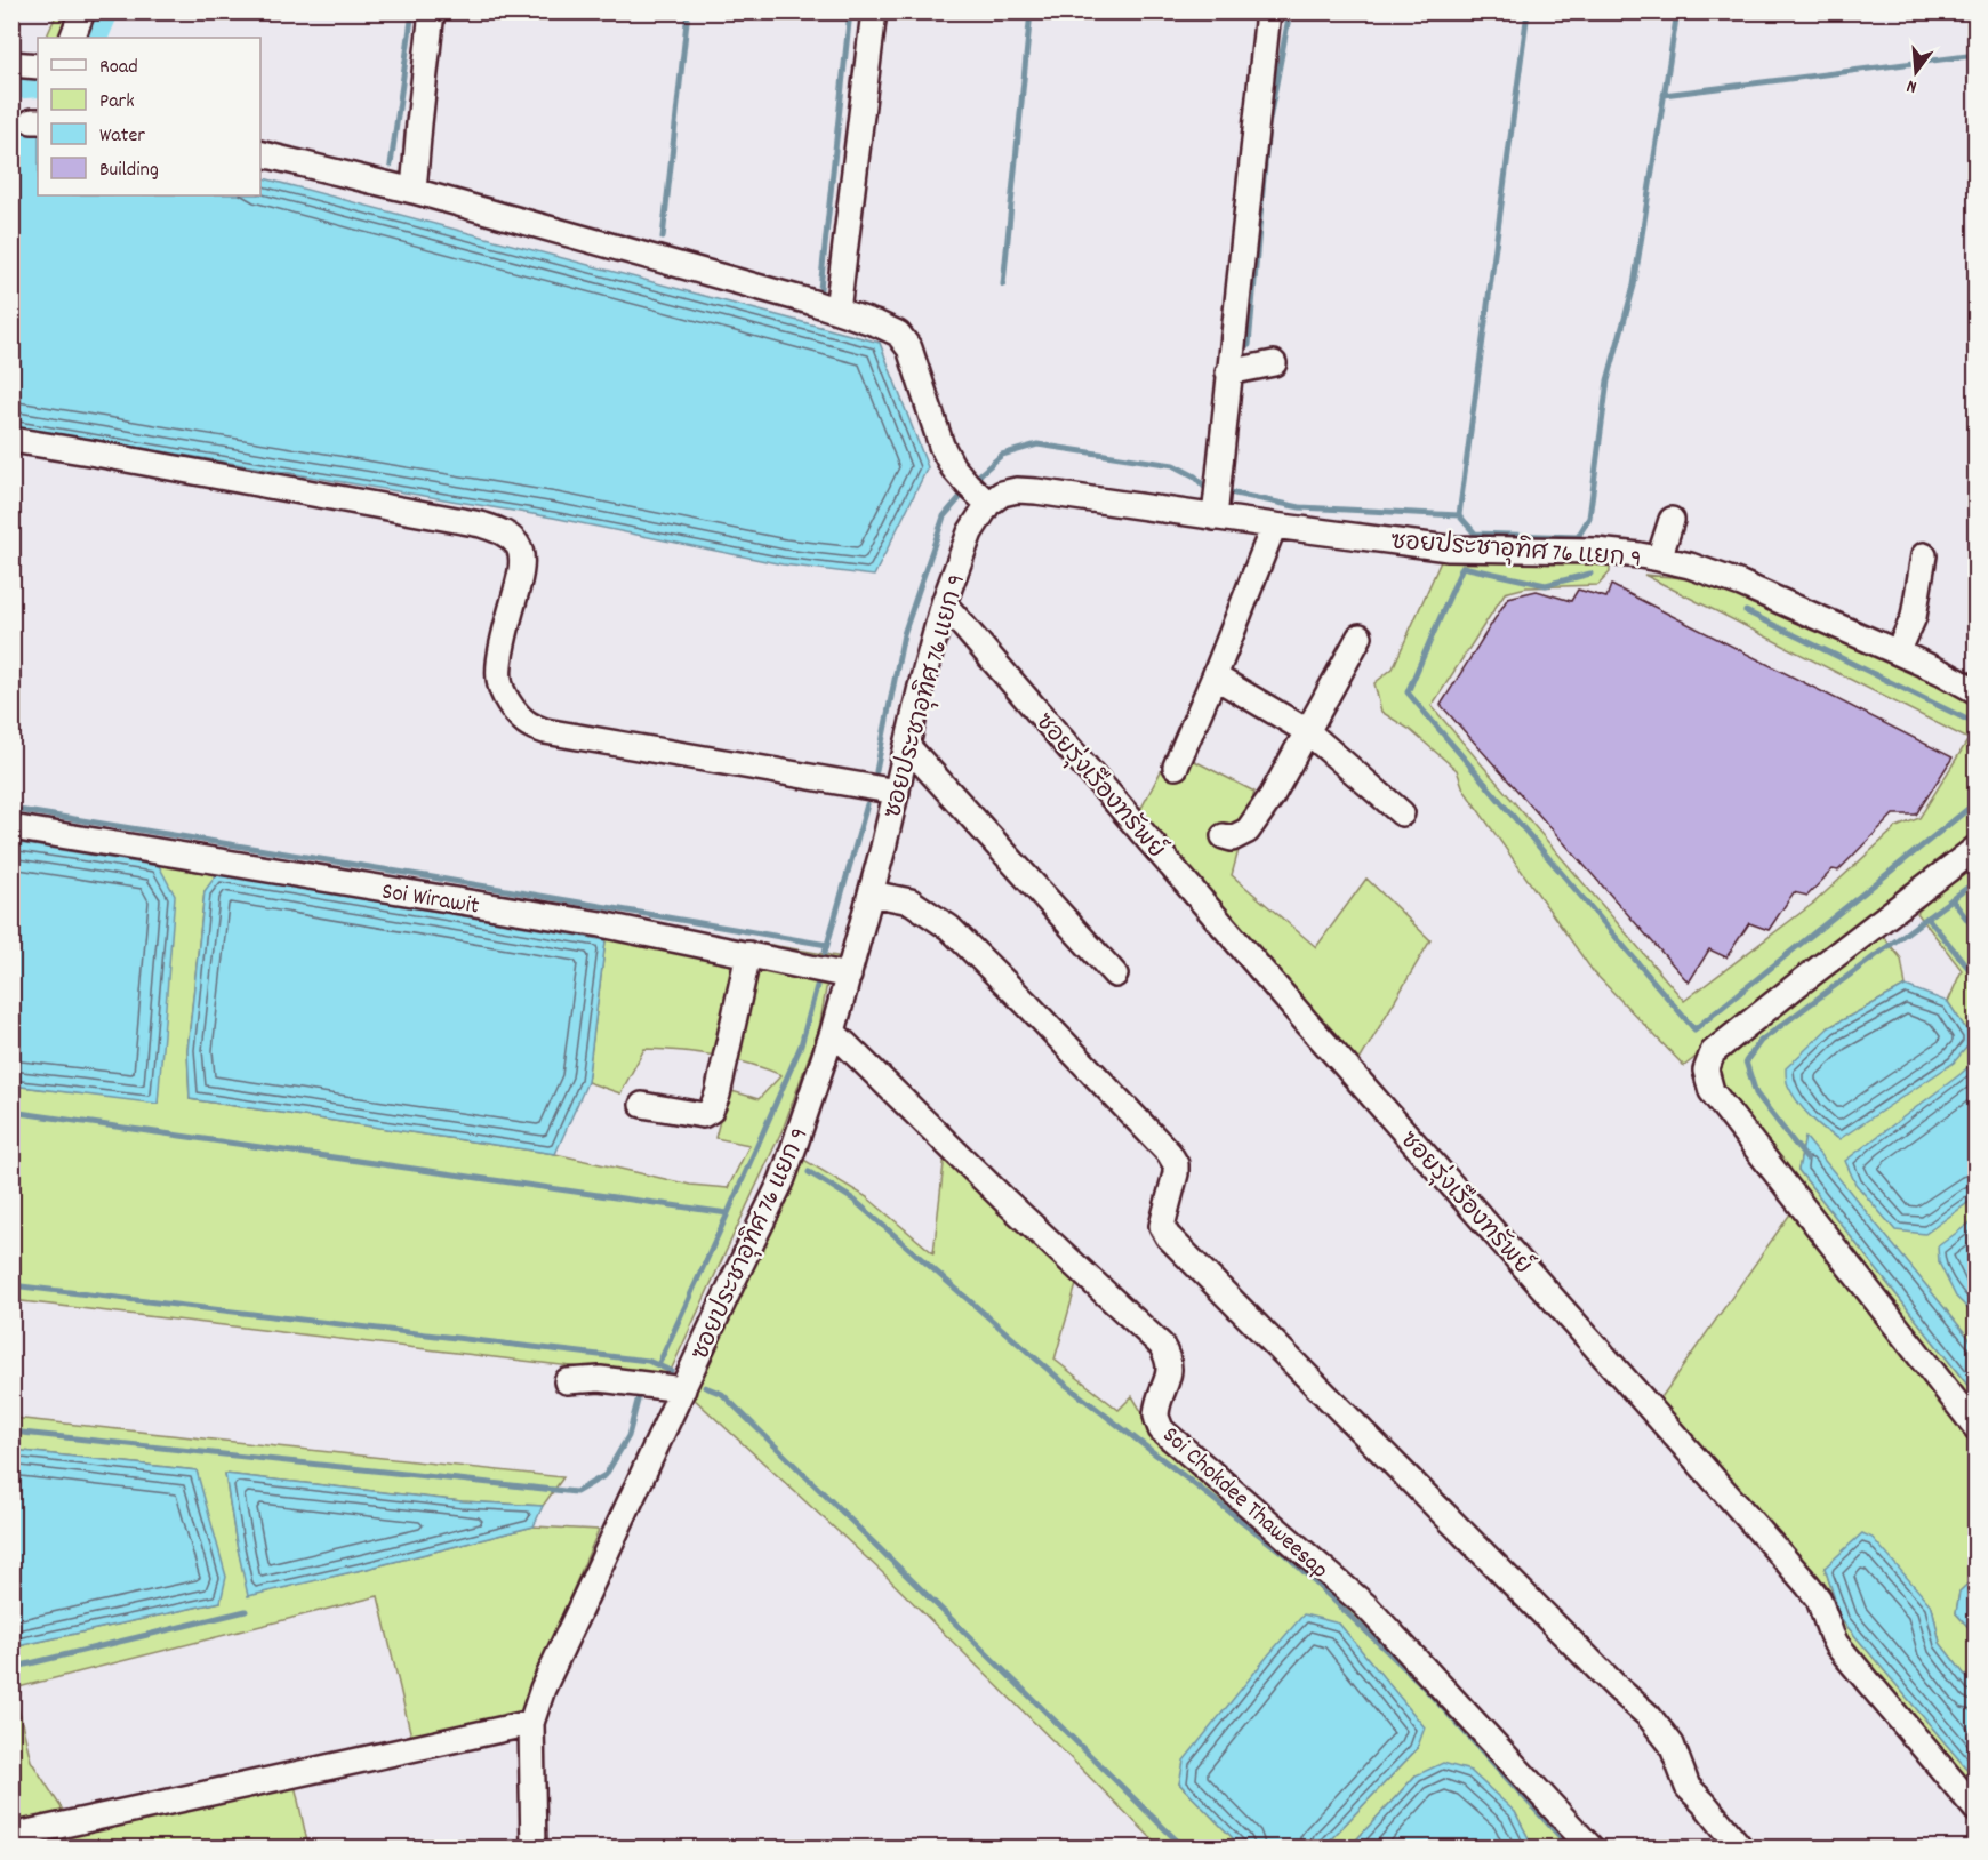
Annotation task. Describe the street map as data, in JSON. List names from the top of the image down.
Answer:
{
  "streets": {
    "street": [
      "ซอยประชาอุทิศ 76 แยก 9",
      "ซอยรุ่งเรืองทรัพย์",
      "Soi Wirawit",
      "Soi Chokdee Thaweesap"
    ]
  },
  "crossings": [
    ["ซอยประชาอุทิศ 76 แยก 9", "ซอยรุ่งเรืองทรัพย์"],
    ["ซอยประชาอุทิศ 76 แยก 9", "Soi Wirawit"],
    ["ซอยประชาอุทิศ 76 แยก 9", "Soi Chokdee Thaweesap"]
  ],
  "legend": [
    "Road",
    "Park",
    "Water",
    "Building"
  ],
  "north": "bottom"
}
